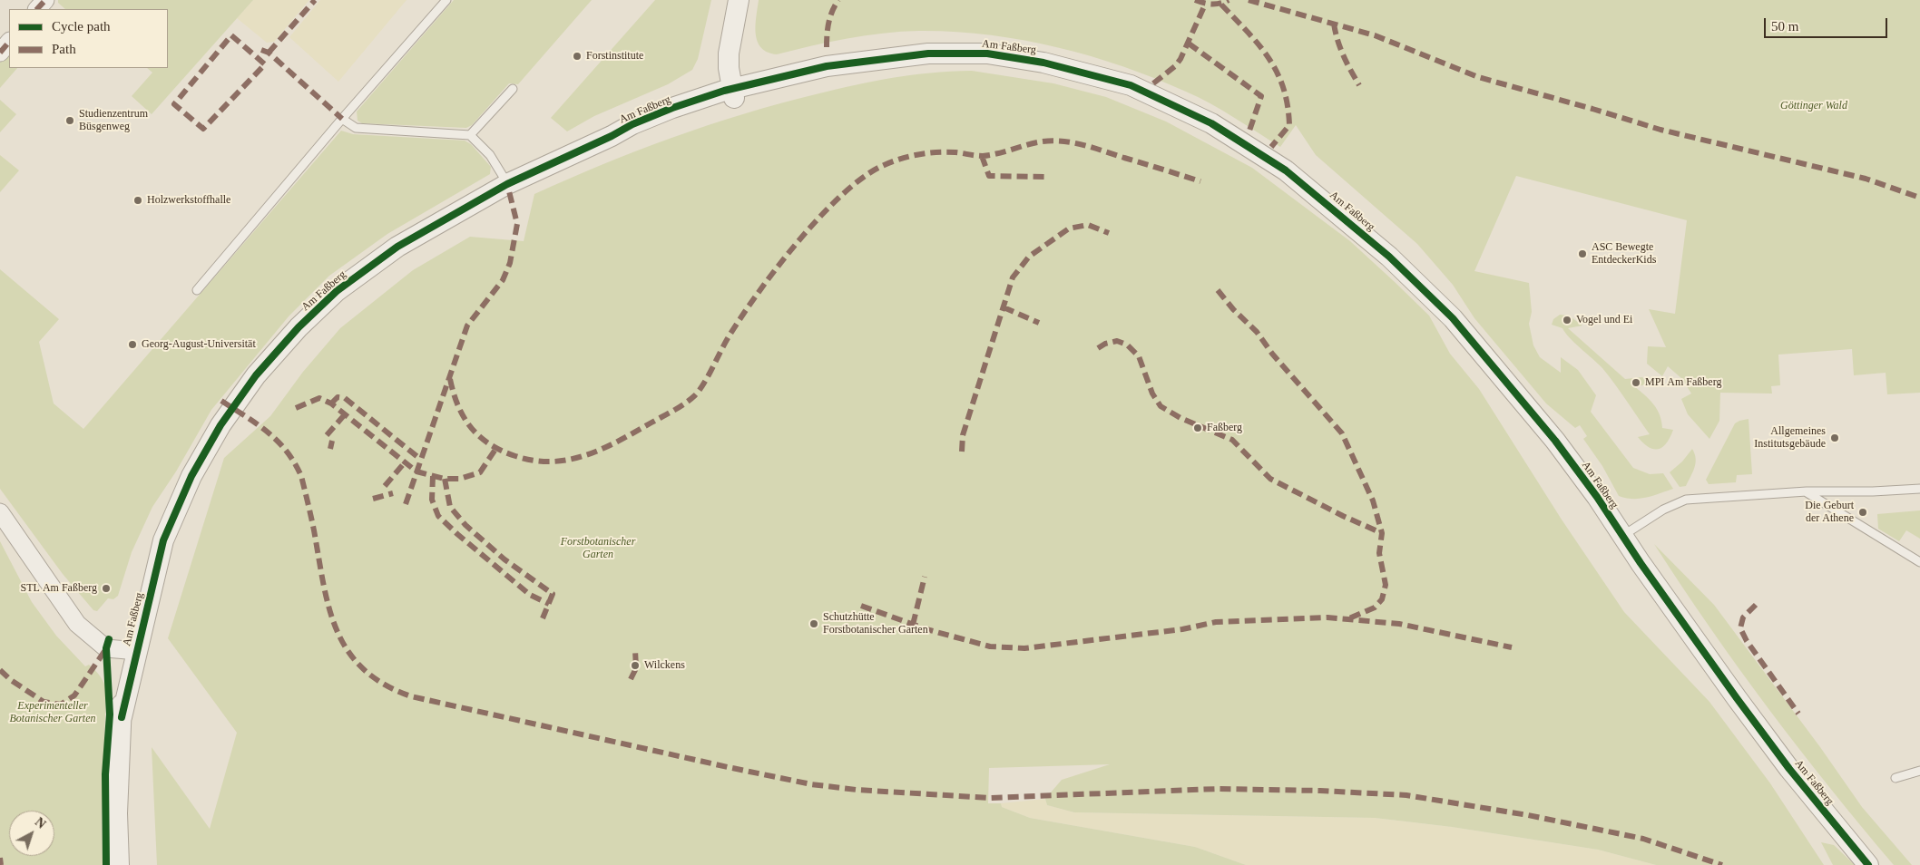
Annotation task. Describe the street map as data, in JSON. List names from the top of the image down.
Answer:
{
  "streets": {
    "street": ["Am Faßberg"]
  },
  "parks": ["Göttinger Wald", "Forstbotanischer Garten", "Experimenteller Botanischer Garten"],
  "places": [
    "Forstinstitute",
    "Studienzentrum Büsgenweg",
    "Holzwerkstoffhalle",
    "ASC Bewegte EntdeckerKids",
    "Vogel und Ei",
    "Georg-August-Universität",
    "MPI Am Faßberg",
    "Faßberg",
    "Allgemeines Institutsgebäude",
    "Die Geburt der Athene",
    "STL Am Faßberg",
    "Schutzhütte Forstbotanischer Garten",
    "Wilckens"
  ],
  "legend": ["Cycle path", "Path"],
  "scale_bar": "50 m",
  "north": "top right"
}
